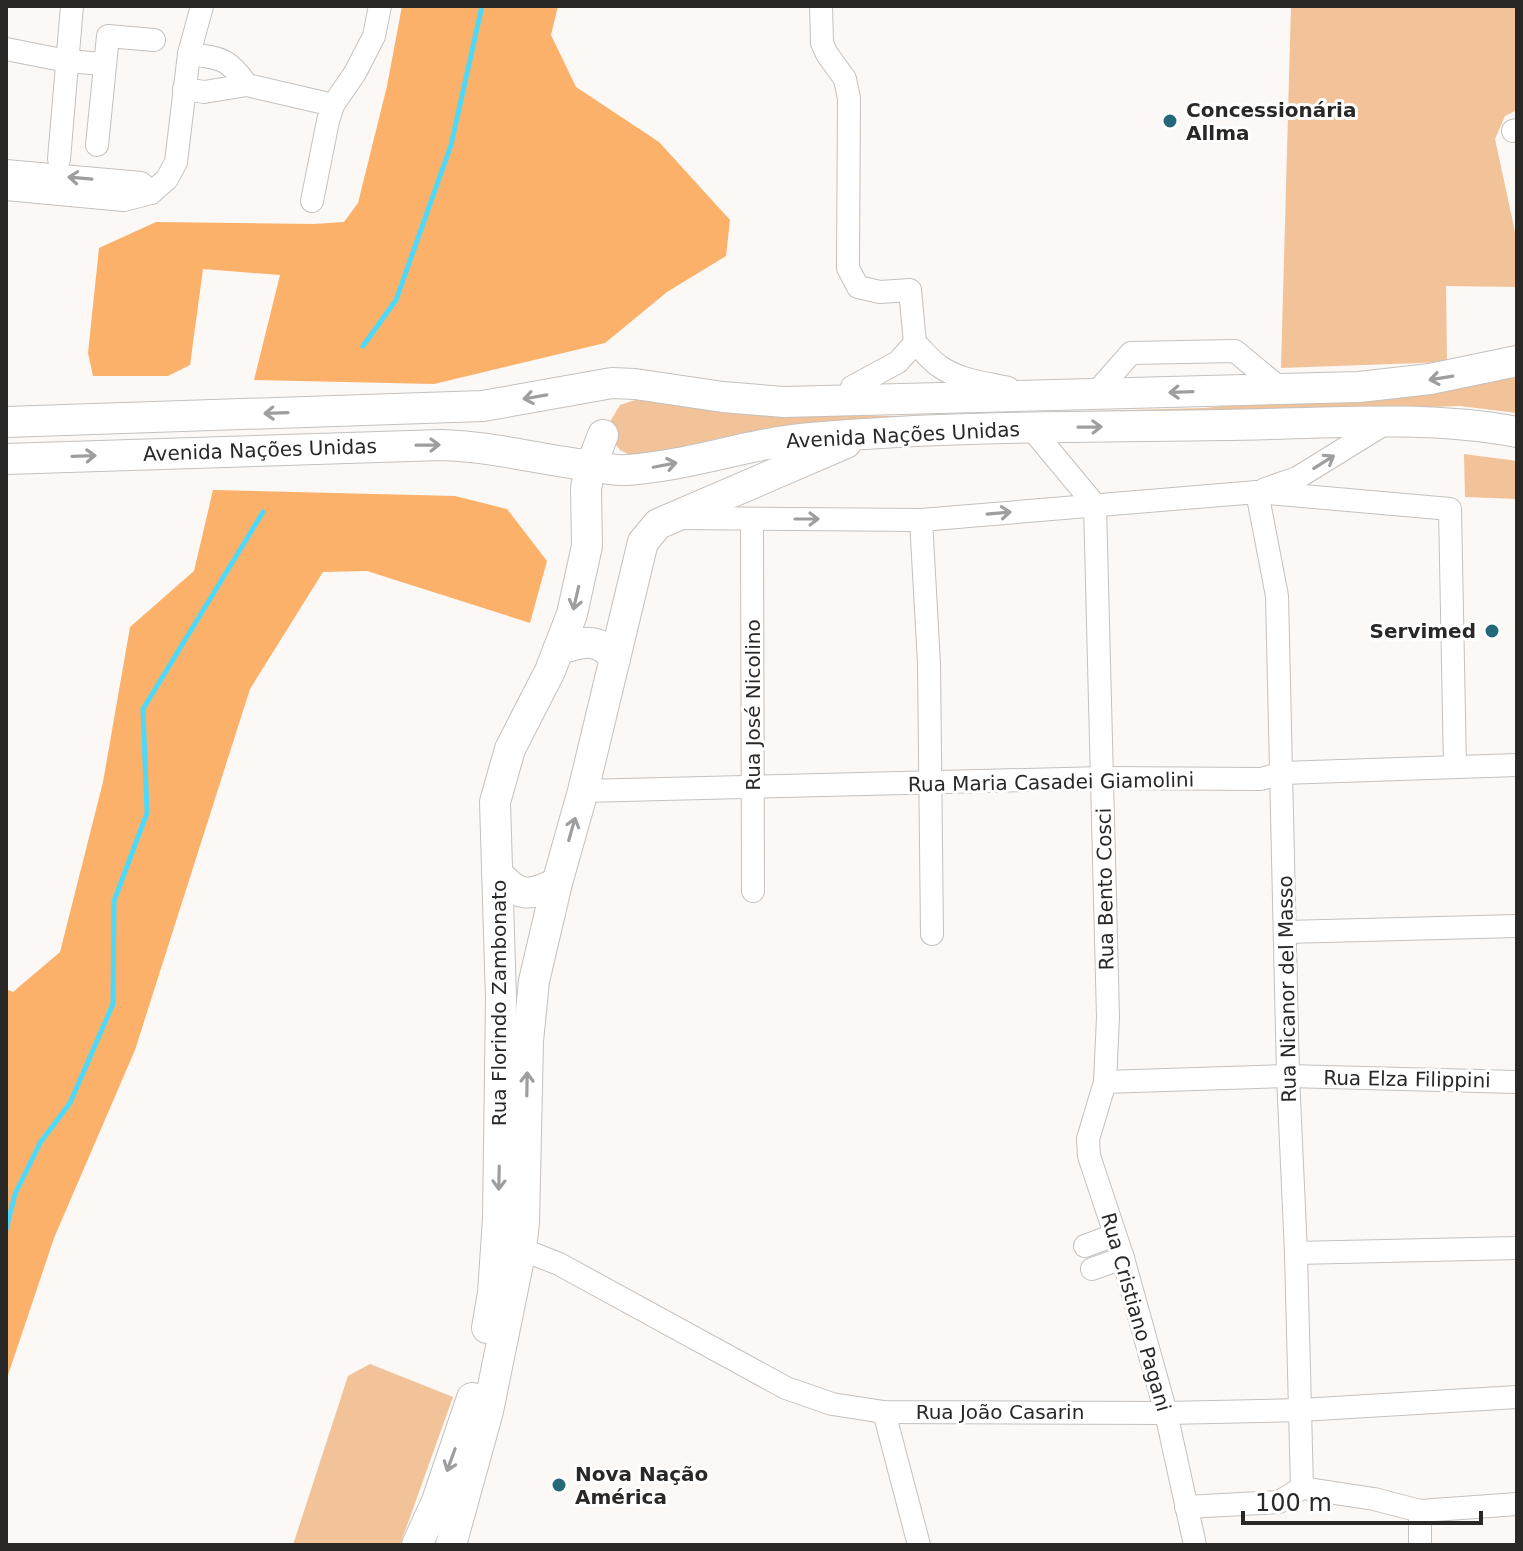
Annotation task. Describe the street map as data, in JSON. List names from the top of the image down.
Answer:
{
  "streets": {
    "main road": ["Avenida Nações Unidas", "Rua Florindo Zambonato"],
    "street": [
      "Rua José Nicolino",
      "Rua Maria Casadei Giamolini",
      "Rua Bento Cosci",
      "Rua Nicanor del Masso",
      "Rua Elza Filippini",
      "Rua Cristiano Pagani",
      "Rua João Casarin"
    ]
  },
  "crossings": [
    ["Avenida Nações Unidas", "Rua Florindo Zambonato"],
    ["Rua José Nicolino", "Rua Maria Casadei Giamolini"],
    ["Rua Maria Casadei Giamolini", "Rua Bento Cosci"],
    ["Rua Maria Casadei Giamolini", "Rua Nicanor del Masso"],
    ["Rua Maria Casadei Giamolini", "Rua Florindo Zambonato"],
    ["Rua Bento Cosci", "Rua Elza Filippini"],
    ["Rua Bento Cosci", "Rua Cristiano Pagani"],
    ["Rua Nicanor del Masso", "Rua Elza Filippini"],
    ["Rua Nicanor del Masso", "Rua João Casarin"],
    ["Rua Florindo Zambonato", "Rua João Casarin"],
    ["Rua Elza Filippini", "Rua Cristiano Pagani"],
    ["Rua Cristiano Pagani", "Rua João Casarin"]
  ],
  "places": ["Concessionária Allma", "Servimed", "Nova Nação América"],
  "scale_bar": "100 m"
}
